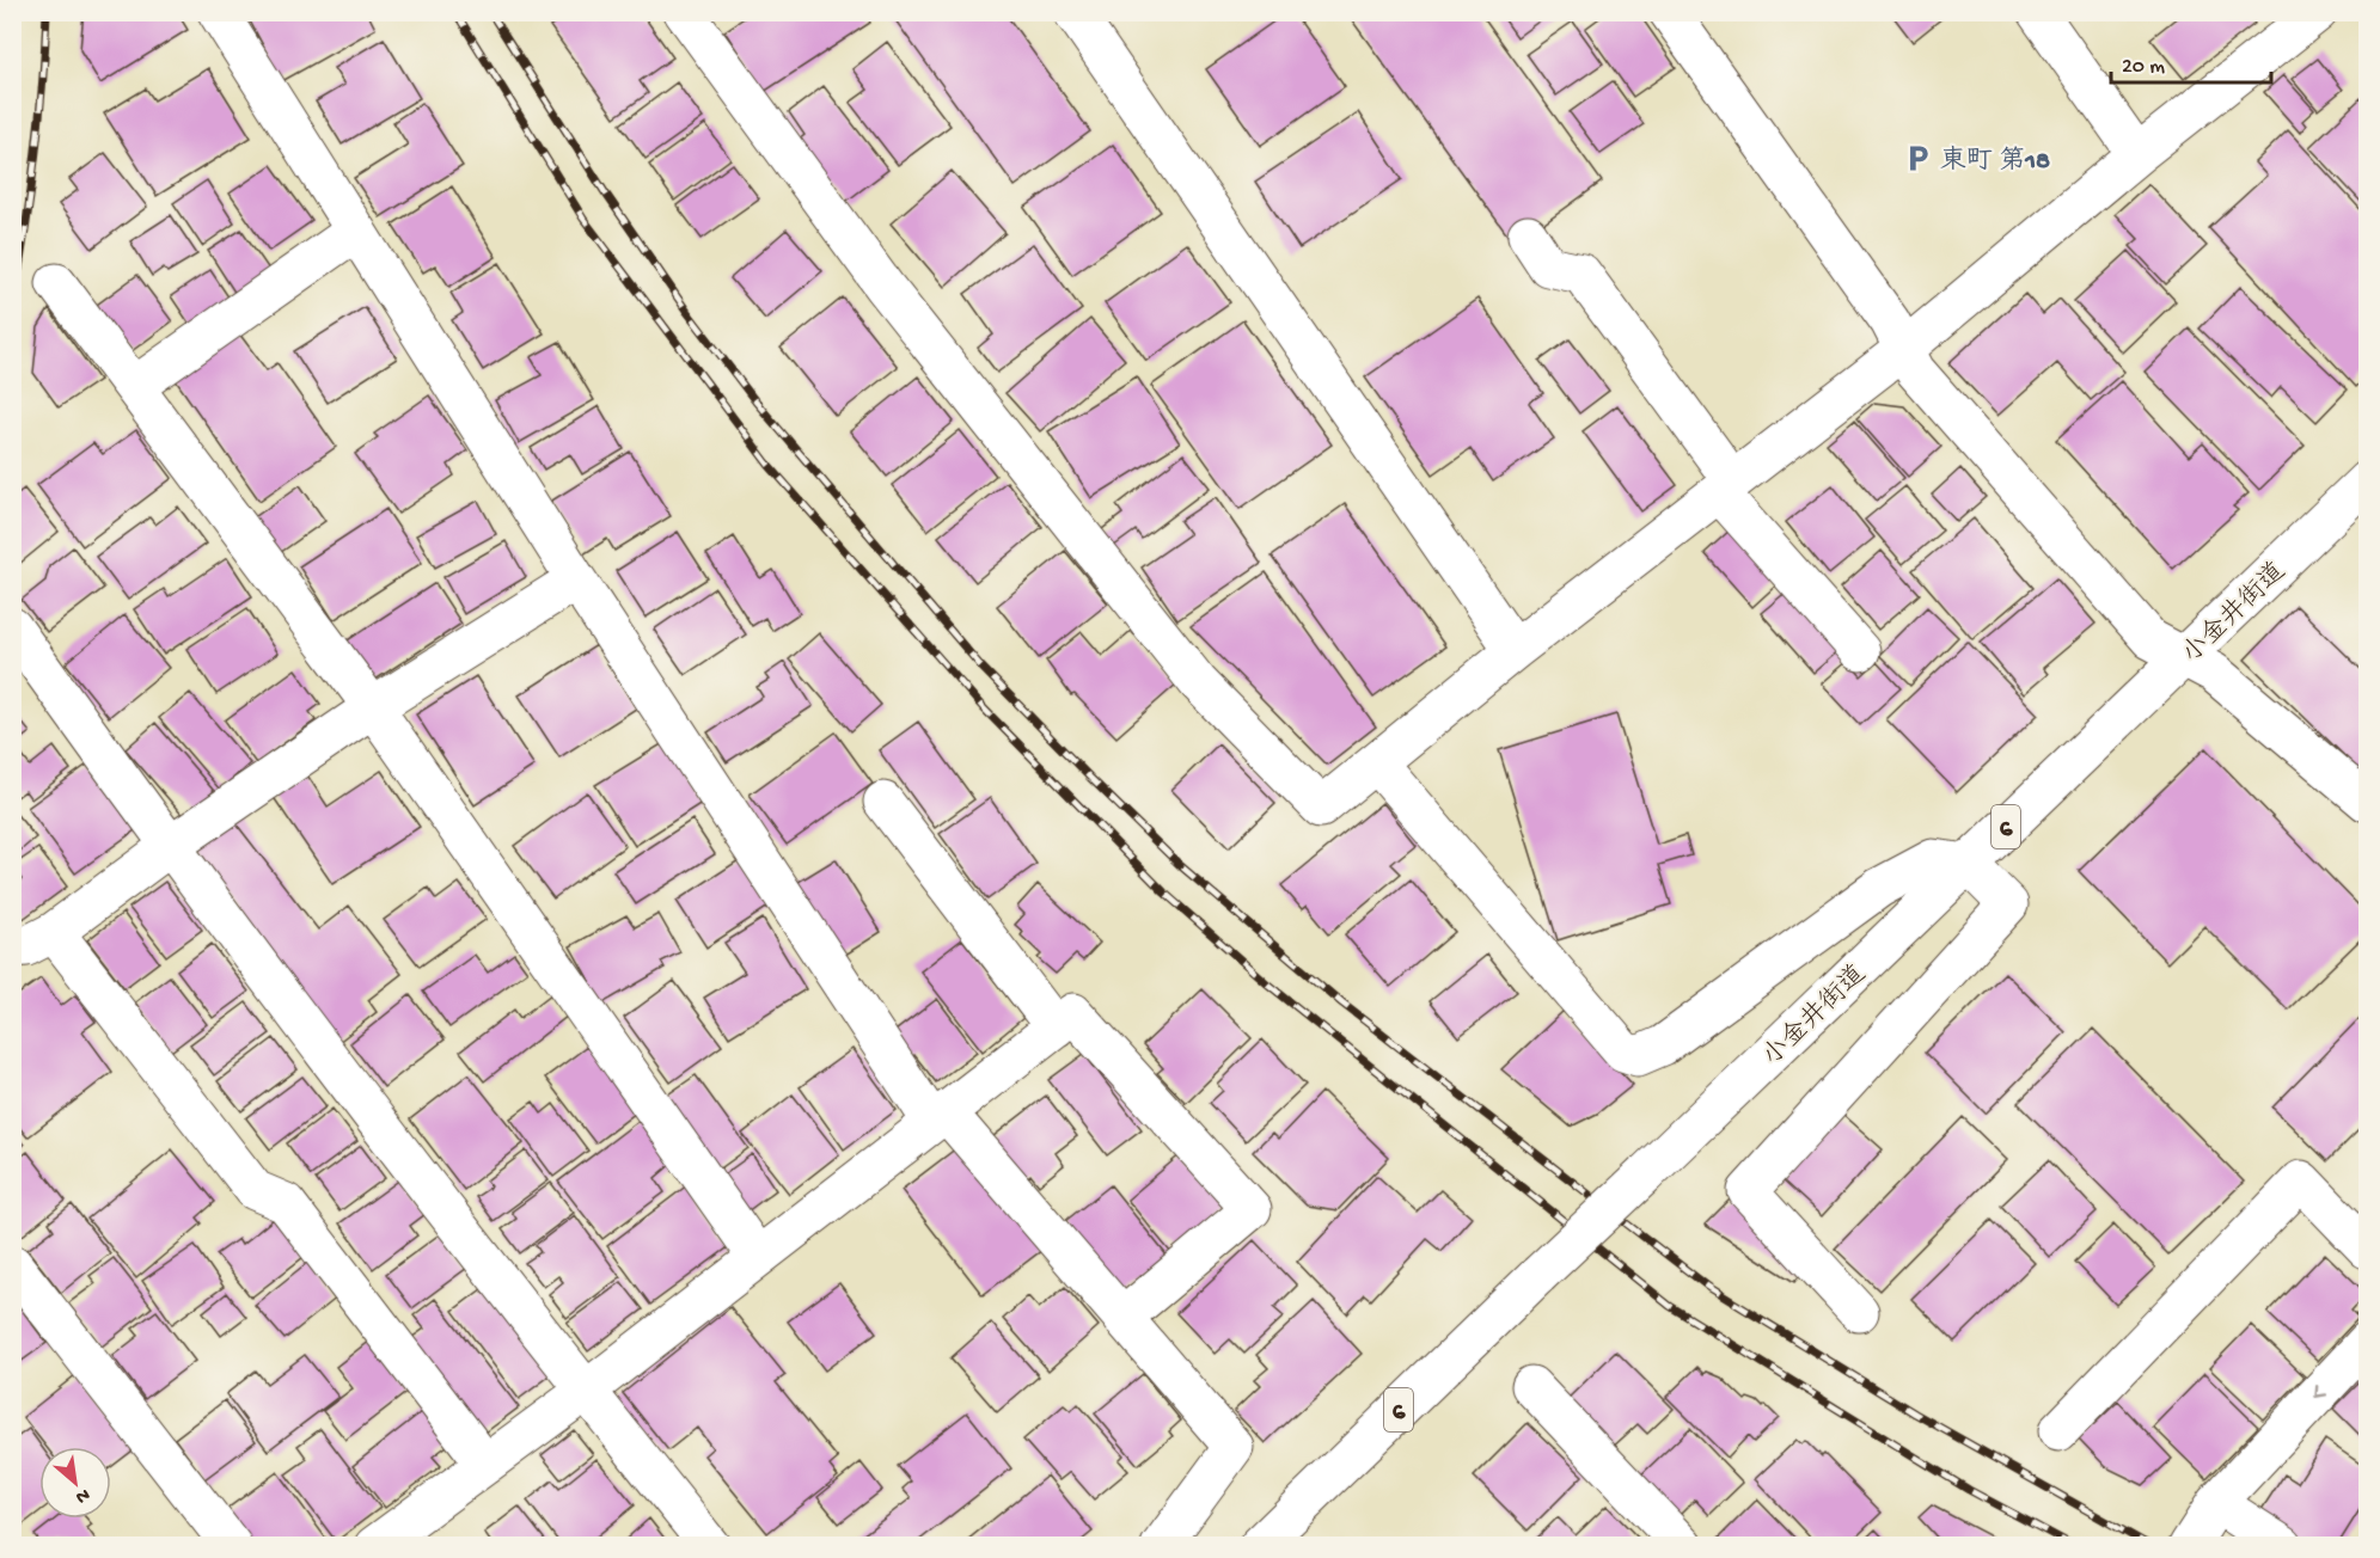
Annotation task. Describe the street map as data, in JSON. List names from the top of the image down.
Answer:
{
  "streets": {
    "street": ["小金井街道", "6"]
  },
  "places": {
    "parking": ["東町 第18"]
  },
  "scale_bar": "20 m",
  "north": "bottom right"
}
